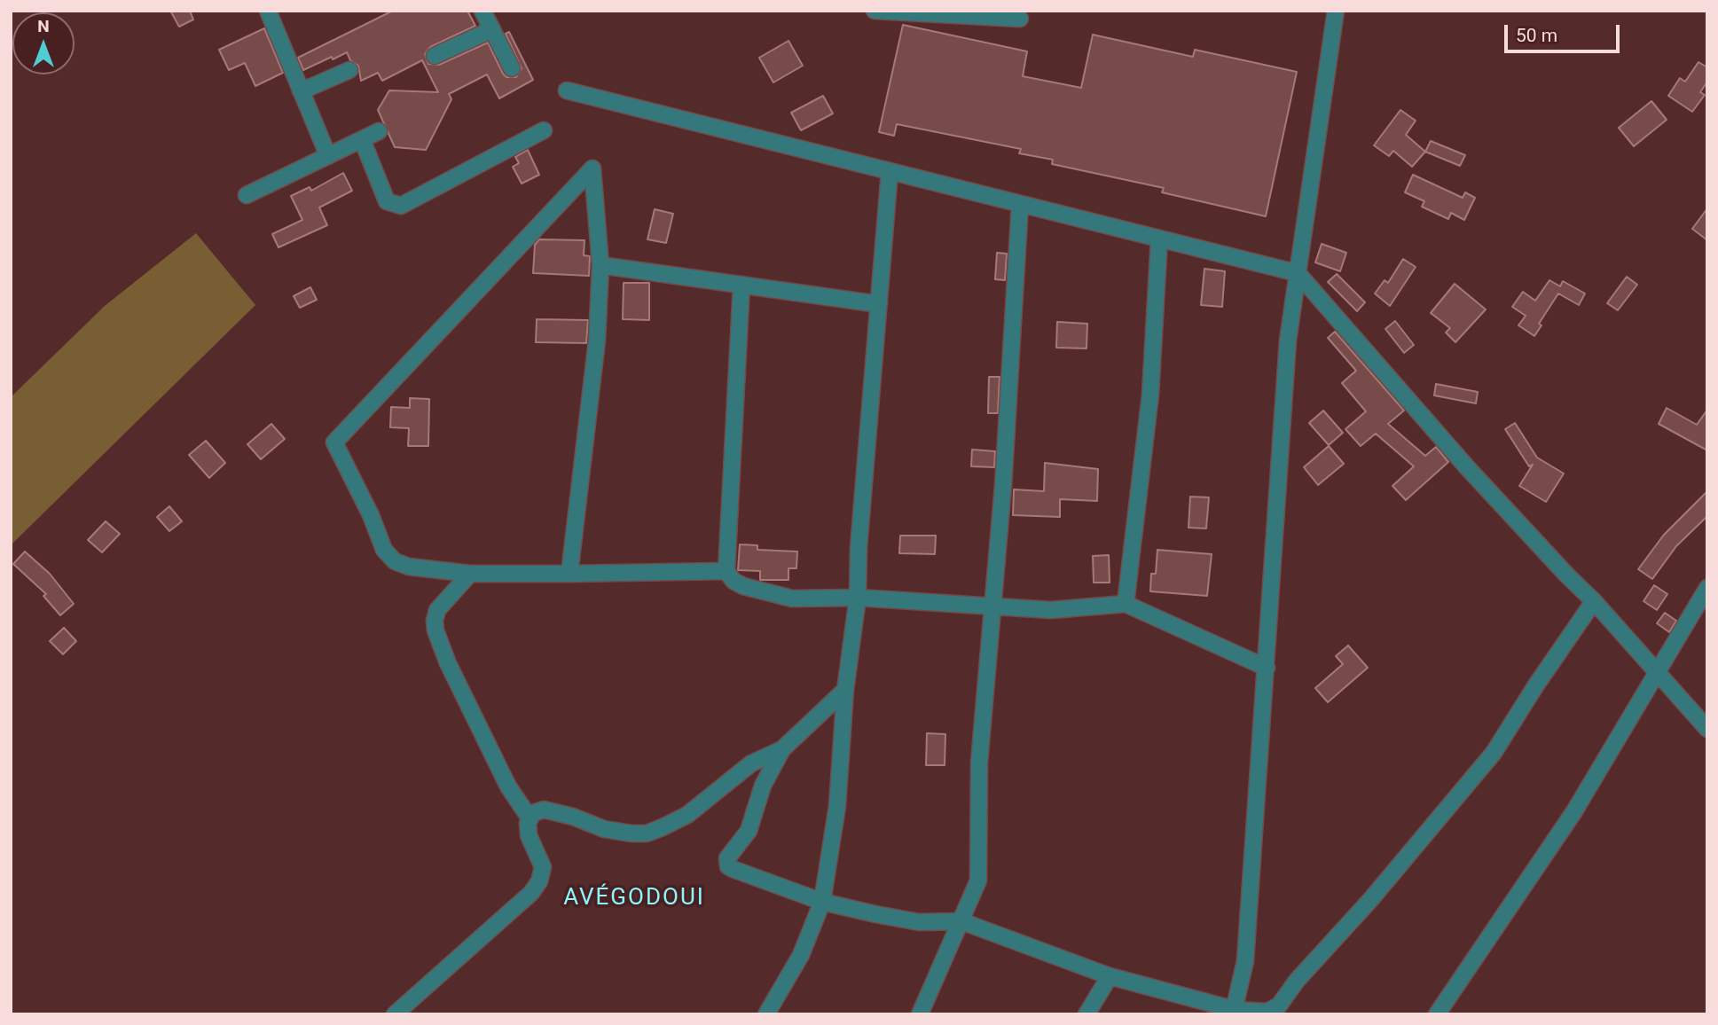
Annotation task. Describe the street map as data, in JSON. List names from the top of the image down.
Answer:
{
  "districts": ["AVÉGODOUI"],
  "scale_bar": "50 m",
  "north": "top"
}
